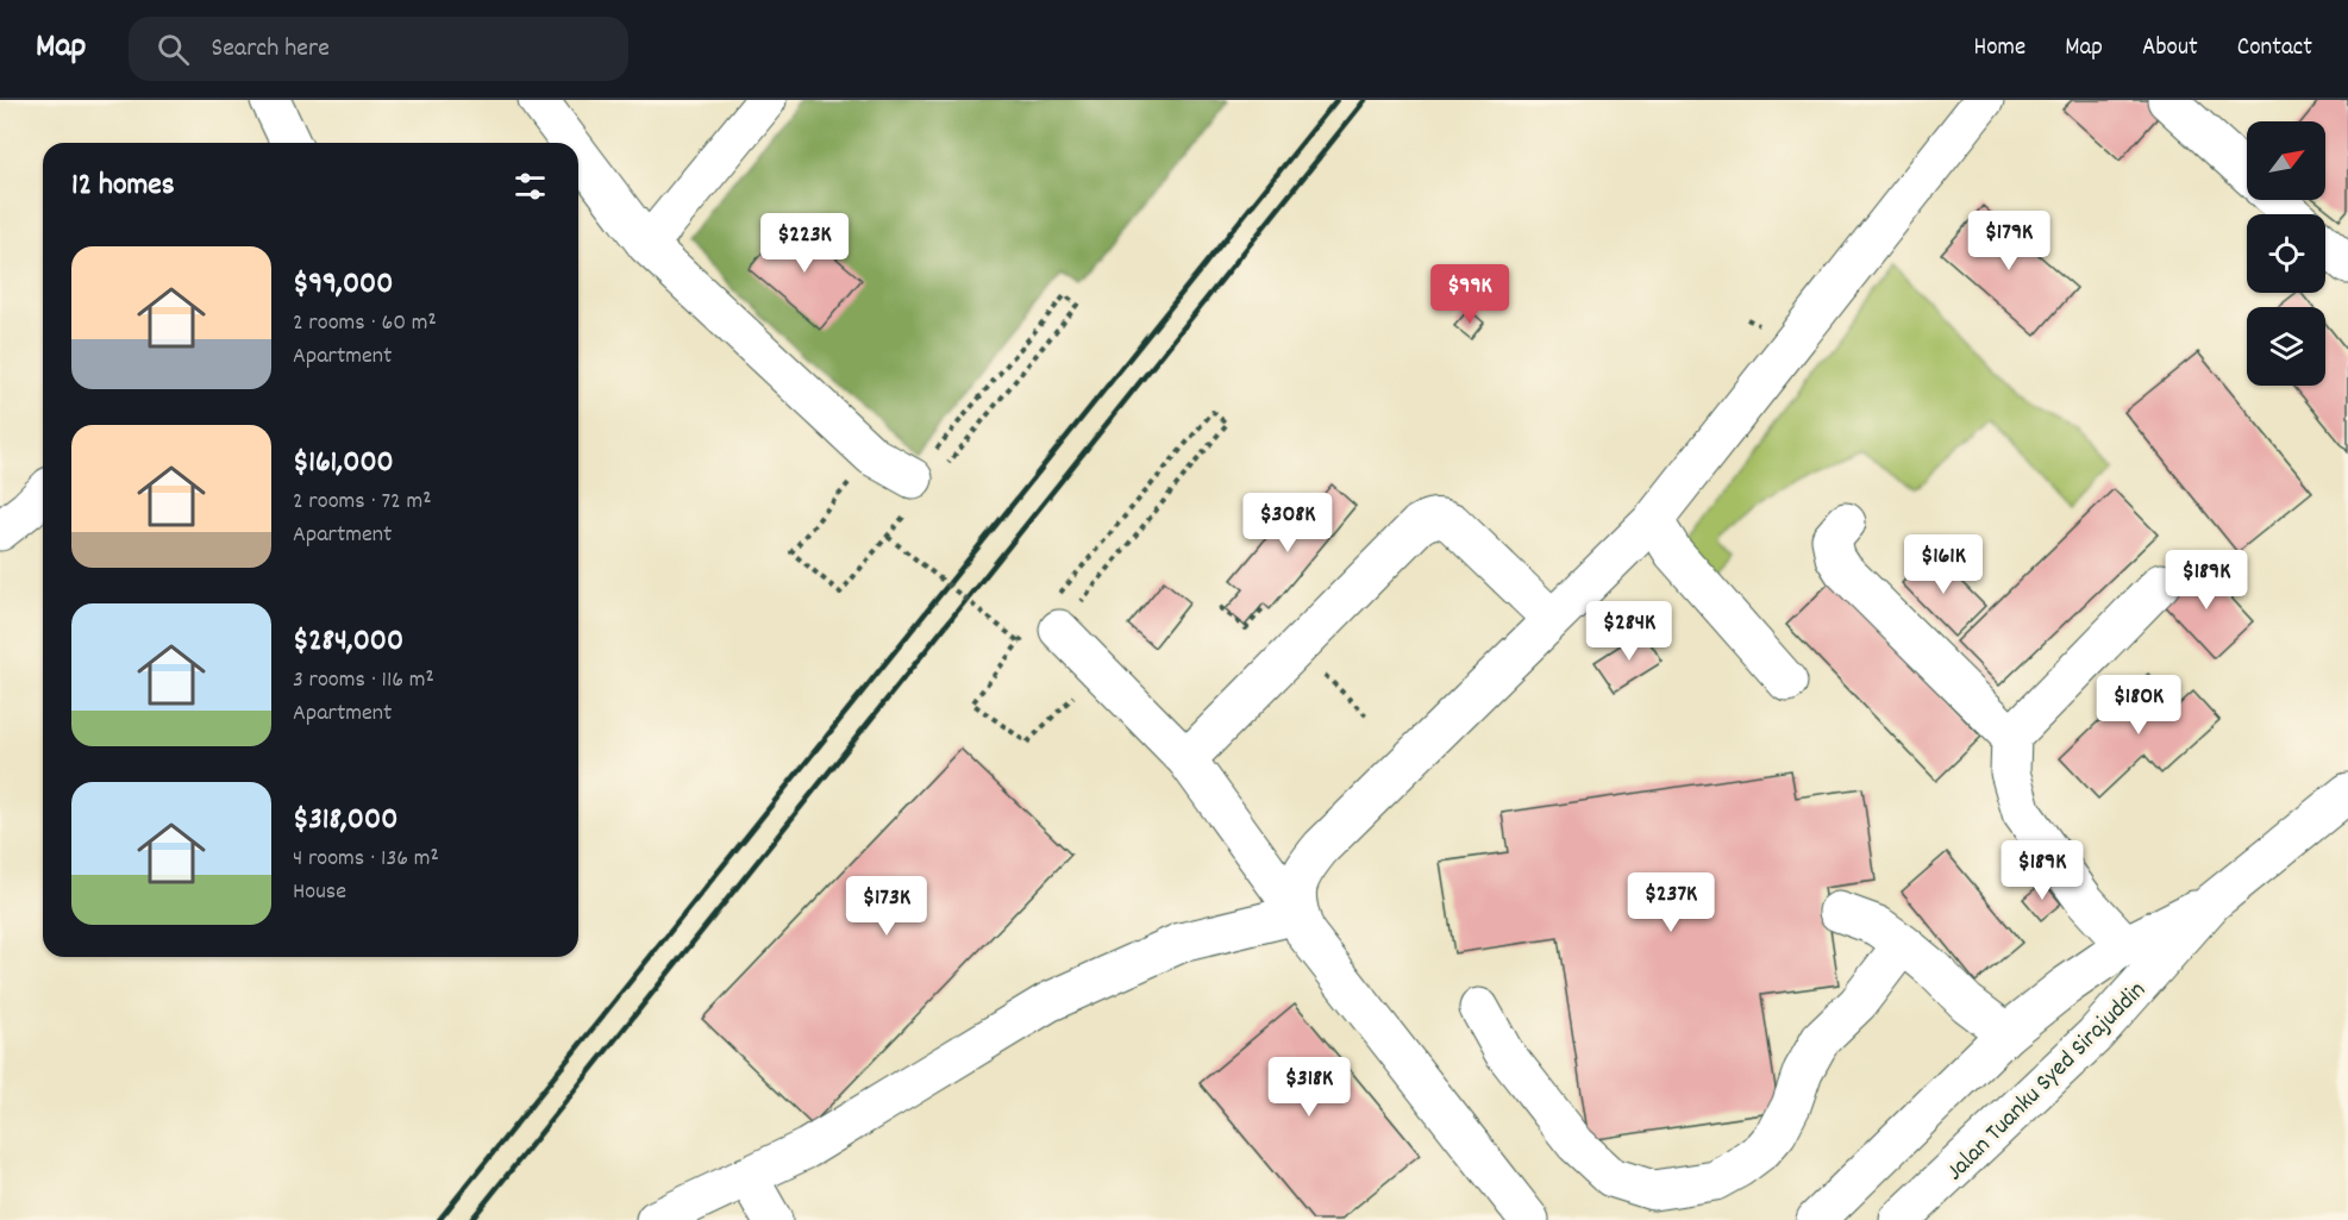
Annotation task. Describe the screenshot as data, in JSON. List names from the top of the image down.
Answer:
{
  "streets": {
    "main road": ["Jalan Tuanku Syed Sirajuddin"]
  },
  "north": "top right",
  "page": {
    "header": "Map",
    "search": "Search here",
    "nav": [
      "Home",
      "Map",
      "About",
      "Contact"
    ],
    "heading": "12 homes",
    "price": [
      "$179K",
      "$223K",
      "$99K",
      "$308K",
      "$161K",
      "$189K",
      "$284K",
      "$180K",
      "$189K",
      "$237K",
      "$173K",
      "$318K"
    ],
    "list": [
      {
        "name": "$99,000",
        "note": "2 rooms · 60 m² · Apartment"
      },
      {
        "name": "$161,000",
        "note": "2 rooms · 72 m² · Apartment"
      },
      {
        "name": "$284,000",
        "note": "3 rooms · 116 m² · Apartment"
      },
      {
        "name": "$318,000",
        "note": "4 rooms · 136 m² · House"
      }
    ]
  }
}
